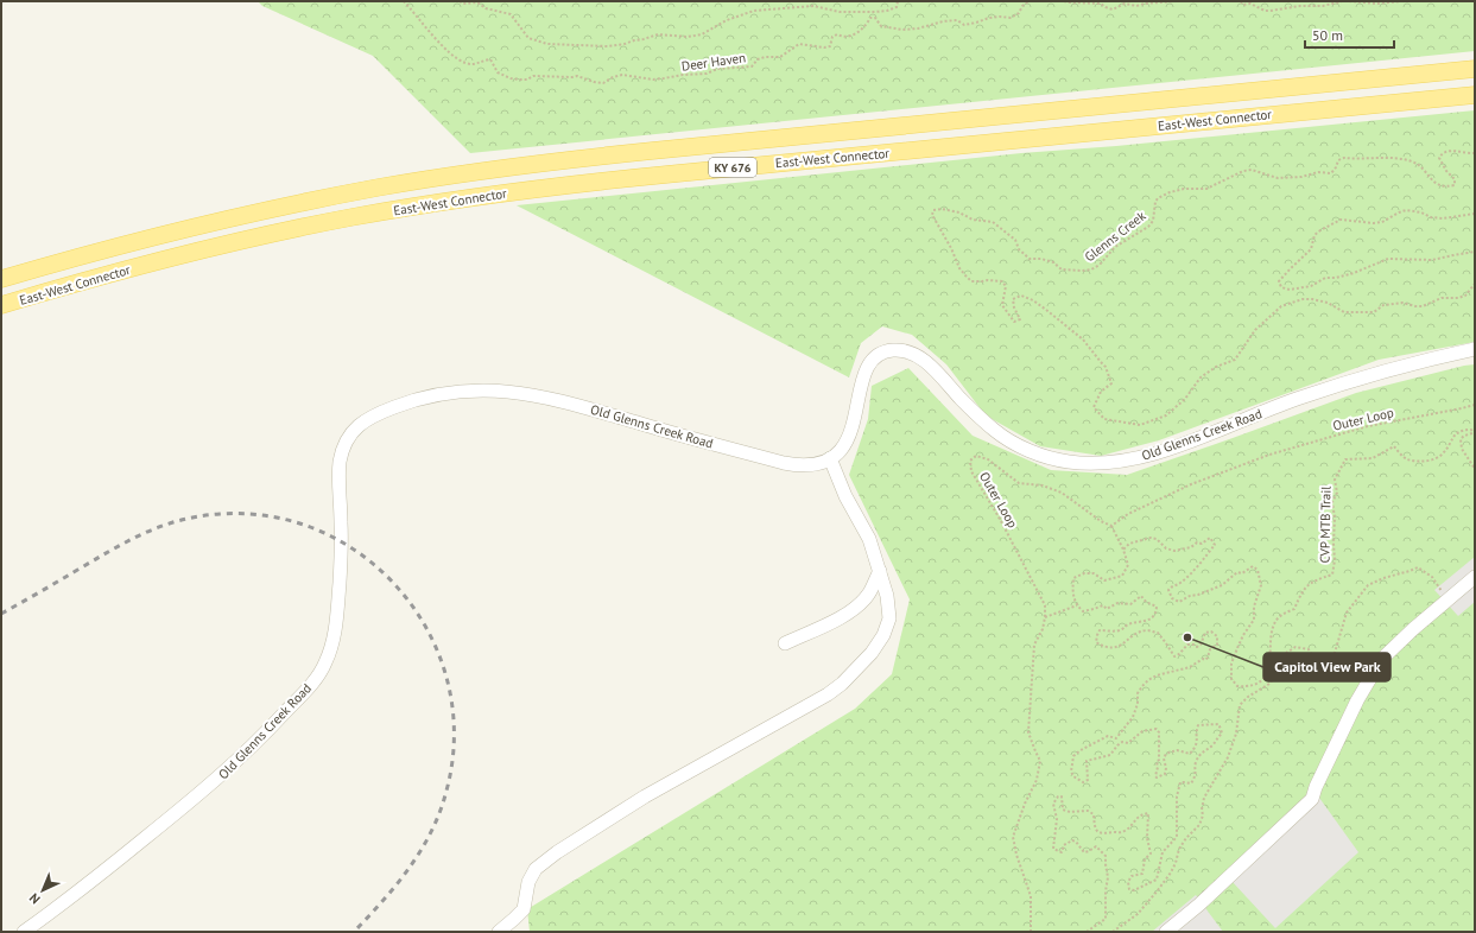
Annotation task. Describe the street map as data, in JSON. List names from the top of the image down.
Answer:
{
  "streets": {
    "main road": ["East-West Connector", "KY 676"],
    "street": ["Old Glenns Creek Road"],
    "path": [
      "Deer Haven",
      "Glenns Creek",
      "Outer Loop",
      "CVP MTB Trail"
    ]
  },
  "places": ["Capitol View Park"],
  "scale_bar": "50 m",
  "north": "bottom left"
}
